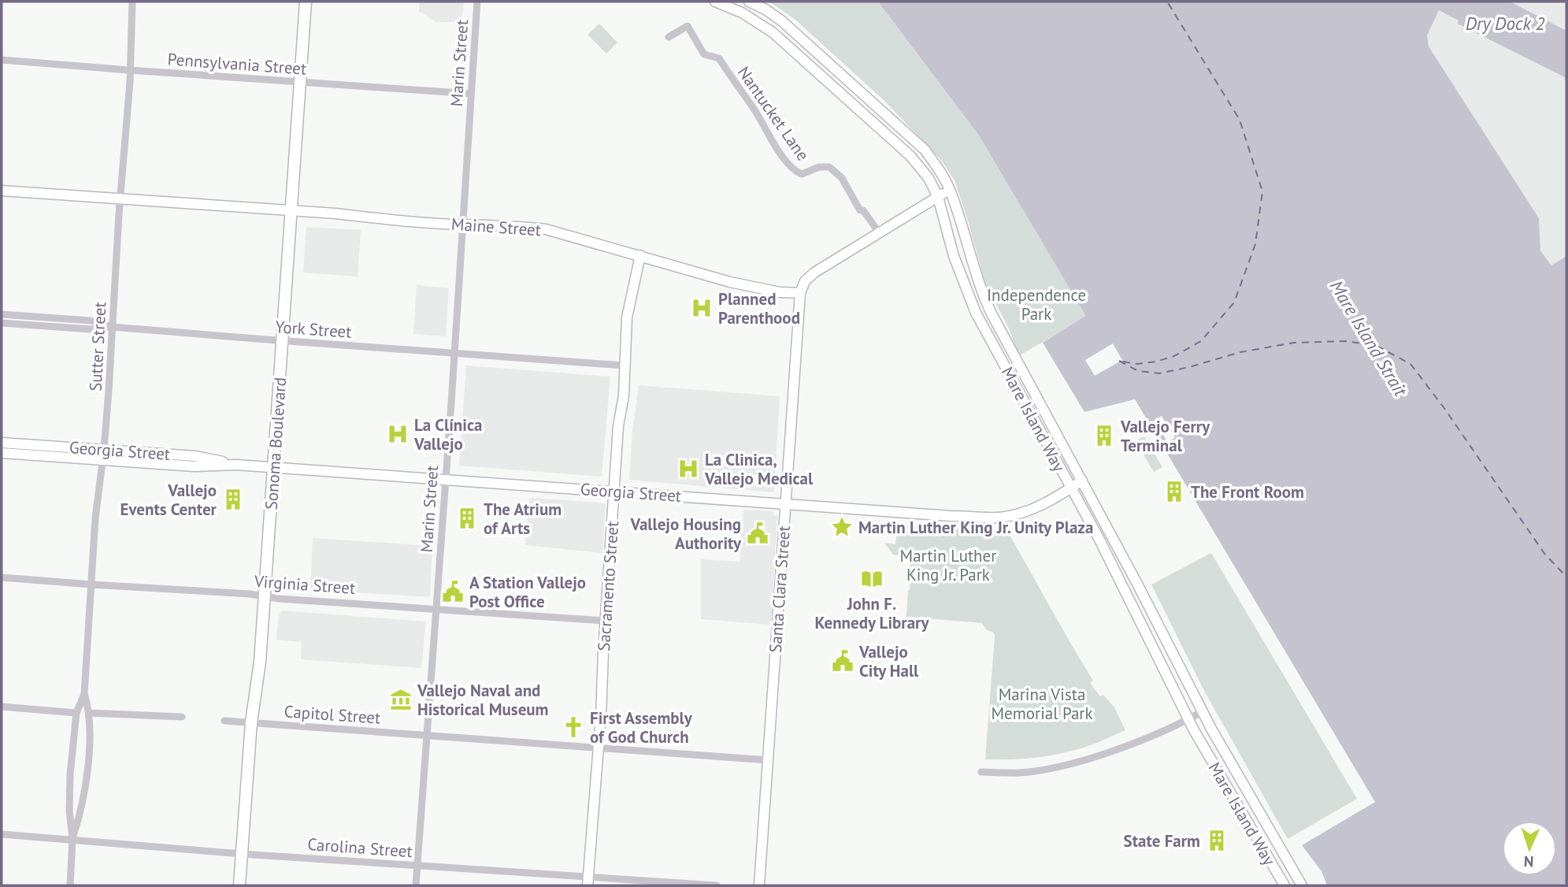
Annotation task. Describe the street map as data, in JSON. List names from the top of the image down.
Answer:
{
  "streets": {
    "main road": [
      "Maine Street",
      "Mare Island Way",
      "Sonoma Boulevard",
      "Georgia Street",
      "Sacramento Street",
      "Santa Clara Street"
    ],
    "street": [
      "Marin Street",
      "Pennsylvania Street",
      "Nantucket Lane",
      "York Street",
      "Sutter Street",
      "Virginia Street",
      "Capitol Street",
      "Carolina Street"
    ]
  },
  "crossings": [
    ["Marin Street", "Pennsylvania Street"],
    ["Marin Street", "Maine Street"],
    ["Marin Street", "York Street"],
    ["Marin Street", "Georgia Street"],
    ["Marin Street", "Virginia Street"],
    ["Marin Street", "Capitol Street"],
    ["Marin Street", "Carolina Street"],
    ["Pennsylvania Street", "Sutter Street"],
    ["Pennsylvania Street", "Sonoma Boulevard"],
    ["Maine Street", "Sutter Street"],
    ["Maine Street", "Sonoma Boulevard"],
    ["Maine Street", "Sacramento Street"],
    ["Maine Street", "Santa Clara Street"],
    ["York Street", "Sutter Street"],
    ["York Street", "Sonoma Boulevard"],
    ["York Street", "Sacramento Street"],
    ["Sutter Street", "Georgia Street"],
    ["Sutter Street", "Virginia Street"],
    ["Sutter Street", "Carolina Street"],
    ["Mare Island Way", "Georgia Street"],
    ["Sonoma Boulevard", "Georgia Street"],
    ["Sonoma Boulevard", "Virginia Street"],
    ["Sonoma Boulevard", "Capitol Street"],
    ["Sonoma Boulevard", "Carolina Street"],
    ["Georgia Street", "Sacramento Street"],
    ["Georgia Street", "Santa Clara Street"],
    ["Virginia Street", "Sacramento Street"],
    ["Sacramento Street", "Capitol Street"],
    ["Sacramento Street", "Carolina Street"],
    ["Santa Clara Street", "Capitol Street"]
  ],
  "water": ["Dry Dock 2", "Mare Island Strait"],
  "parks": ["Independence Park", "Martin Luther King Jr. Park", "Marina Vista Memorial Park"],
  "places": {
    "hospital": ["Planned Parenthood", "La Clínica Vallejo", "La Clinica, Vallejo Medical"],
    "building": [
      "Vallejo Ferry Terminal",
      "The Front Room",
      "Vallejo Events Center",
      "The Atrium of Arts",
      "State Farm"
    ],
    "place": ["Martin Luther King Jr. Unity Plaza"],
    "public building": ["Vallejo Housing Authority", "A Station Vallejo Post Office", "Vallejo City Hall"],
    "library": ["John F. Kennedy Library"],
    "museum": ["Vallejo Naval and Historical Museum"],
    "church": ["First Assembly of God Church"]
  },
  "north": "bottom"
}
